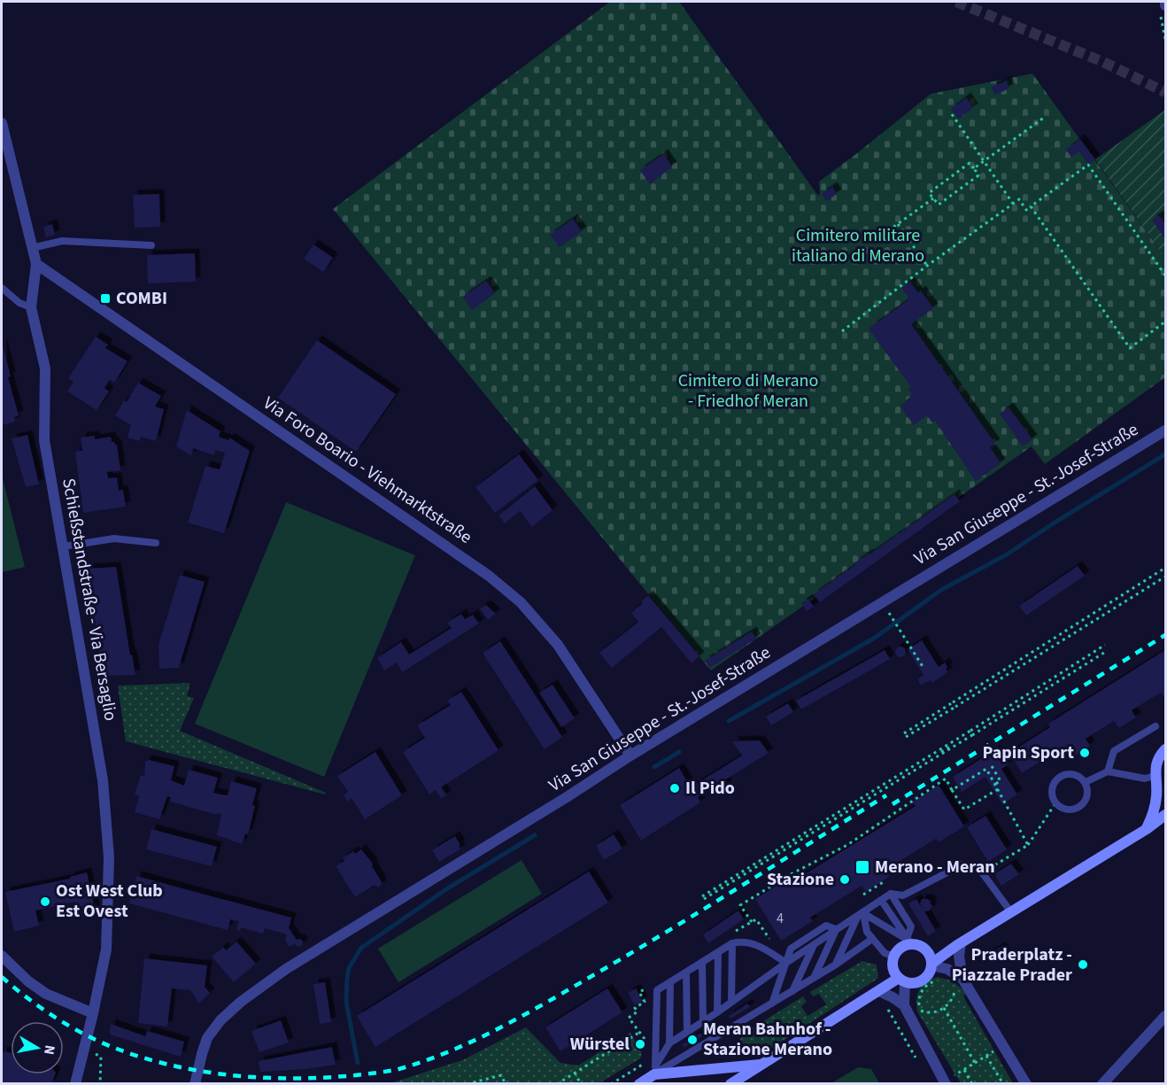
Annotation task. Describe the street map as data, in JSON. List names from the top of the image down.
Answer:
{
  "streets": {
    "street": ["Via Foro Boario - Viehmarktstraße", "Via San Giuseppe - St.-Josef-Straße", "Schießstandstraße - Via Bersaglio"]
  },
  "crossings": [
    ["Via Foro Boario - Viehmarktstraße", "Via San Giuseppe - St.-Josef-Straße"],
    ["Via Foro Boario - Viehmarktstraße", "Schießstandstraße - Via Bersaglio"]
  ],
  "parks": ["Cimitero militare italiano di Merano", "Cimitero di Merano - Friedhof Meran"],
  "places": {
    "transit": ["COMBI", "Merano - Meran"],
    "other": [
      "Papin Sport",
      "Il Pido",
      "Stazione",
      "Ost West Club Est Ovest",
      "Praderplatz - Piazzale Prader",
      "Meran Bahnhof - Stazione Merano",
      "Würstel"
    ]
  },
  "house_numbers": ["4"],
  "north": "right"
}
